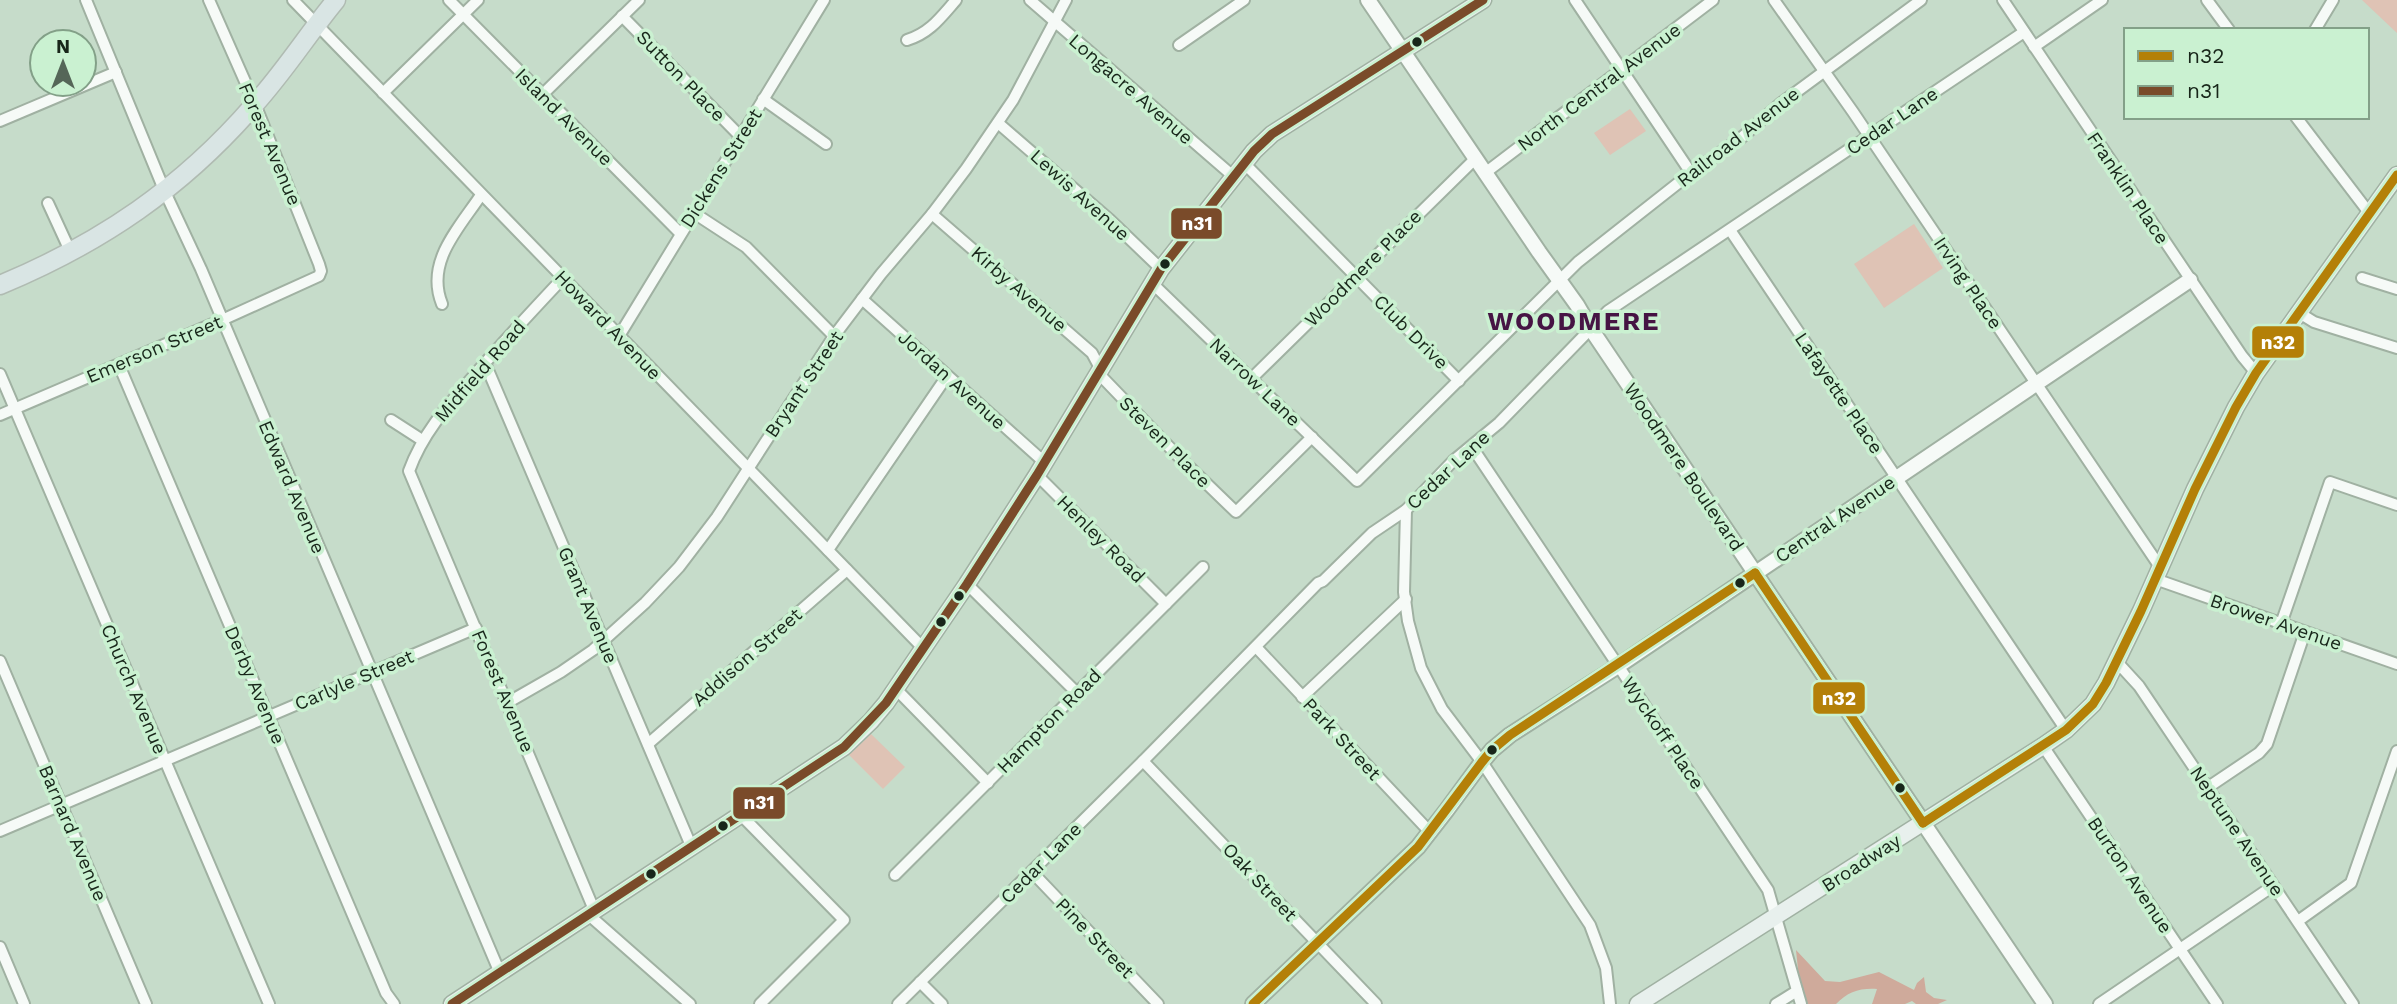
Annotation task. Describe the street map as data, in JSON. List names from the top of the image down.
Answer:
{
  "streets": {
    "main road": ["Broadway"],
    "street": [
      "Sutton Place",
      "North Central Avenue",
      "Longacre Avenue",
      "Island Avenue",
      "Cedar Lane",
      "Railroad Avenue",
      "Forest Avenue",
      "Dickens Street",
      "Franklin Place",
      "Lewis Avenue",
      "Woodmere Place",
      "Irving Place",
      "Kirby Avenue",
      "Howard Avenue",
      "Club Drive",
      "Emerson Street",
      "Midfield Road",
      "Jordan Avenue",
      "Narrow Lane",
      "Bryant Street",
      "Lafayette Place",
      "Steven Place",
      "Woodmere Boulevard",
      "Edward Avenue",
      "Central Avenue",
      "Henley Road",
      "Grant Avenue",
      "Brower Avenue",
      "Addison Street",
      "Carlyle Street",
      "Derby Avenue",
      "Church Avenue",
      "Hampton Road",
      "Wyckoff Place",
      "Park Street",
      "Neptune Avenue",
      "Barnard Avenue",
      "Burton Avenue",
      "Oak Street",
      "Pine Street"
    ]
  },
  "crossings": [
    ["Sutton Place", "Dickens Street"],
    ["North Central Avenue", "Woodmere Boulevard"],
    ["Longacre Avenue", "Club Drive"],
    ["Longacre Avenue", "Bryant Street"],
    ["Island Avenue", "Dickens Street"],
    ["Cedar Lane", "Franklin Place"],
    ["Cedar Lane", "Irving Place"],
    ["Cedar Lane", "Lafayette Place"],
    ["Cedar Lane", "Woodmere Boulevard"],
    ["Cedar Lane", "Wyckoff Place"],
    ["Cedar Lane", "Park Street"],
    ["Cedar Lane", "Oak Street"],
    ["Cedar Lane", "Pine Street"],
    ["Railroad Avenue", "Irving Place"],
    ["Railroad Avenue", "Club Drive"],
    ["Railroad Avenue", "Narrow Lane"],
    ["Railroad Avenue", "Woodmere Boulevard"],
    ["Forest Avenue", "Emerson Street"],
    ["Forest Avenue", "Midfield Road"],
    ["Forest Avenue", "Bryant Street"],
    ["Forest Avenue", "Carlyle Street"],
    ["Dickens Street", "Howard Avenue"],
    ["Franklin Place", "Central Avenue"],
    ["Franklin Place", "Broadway"],
    ["Lewis Avenue", "Narrow Lane"],
    ["Lewis Avenue", "Bryant Street"],
    ["Woodmere Place", "Club Drive"],
    ["Woodmere Place", "Narrow Lane"],
    ["Woodmere Place", "Woodmere Boulevard"],
    ["Irving Place", "Central Avenue"],
    ["Irving Place", "Brower Avenue"],
    ["Irving Place", "Broadway"],
    ["Kirby Avenue", "Bryant Street"],
    ["Kirby Avenue", "Steven Place"],
    ["Howard Avenue", "Midfield Road"],
    ["Howard Avenue", "Bryant Street"],
    ["Howard Avenue", "Addison Street"],
    ["Emerson Street", "Edward Avenue"],
    ["Emerson Street", "Derby Avenue"],
    ["Emerson Street", "Church Avenue"],
    ["Midfield Road", "Grant Avenue"],
    ["Jordan Avenue", "Bryant Street"],
    ["Jordan Avenue", "Henley Road"],
    ["Narrow Lane", "Steven Place"],
    ["Bryant Street", "Grant Avenue"],
    ["Lafayette Place", "Central Avenue"],
    ["Lafayette Place", "Broadway"],
    ["Woodmere Boulevard", "Central Avenue"],
    ["Woodmere Boulevard", "Broadway"],
    ["Edward Avenue", "Carlyle Street"],
    ["Central Avenue", "Wyckoff Place"],
    ["Central Avenue", "Park Street"],
    ["Central Avenue", "Oak Street"],
    ["Henley Road", "Hampton Road"],
    ["Grant Avenue", "Addison Street"],
    ["Brower Avenue", "Broadway"],
    ["Carlyle Street", "Derby Avenue"],
    ["Carlyle Street", "Church Avenue"],
    ["Carlyle Street", "Barnard Avenue"],
    ["Wyckoff Place", "Broadway"],
    ["Neptune Avenue", "Broadway"],
    ["Broadway", "Burton Avenue"]
  ],
  "districts": ["WOODMERE"],
  "lines": ["transit line n31", "transit line n32"],
  "legend": ["n32", "n31"],
  "north": "top"
}
